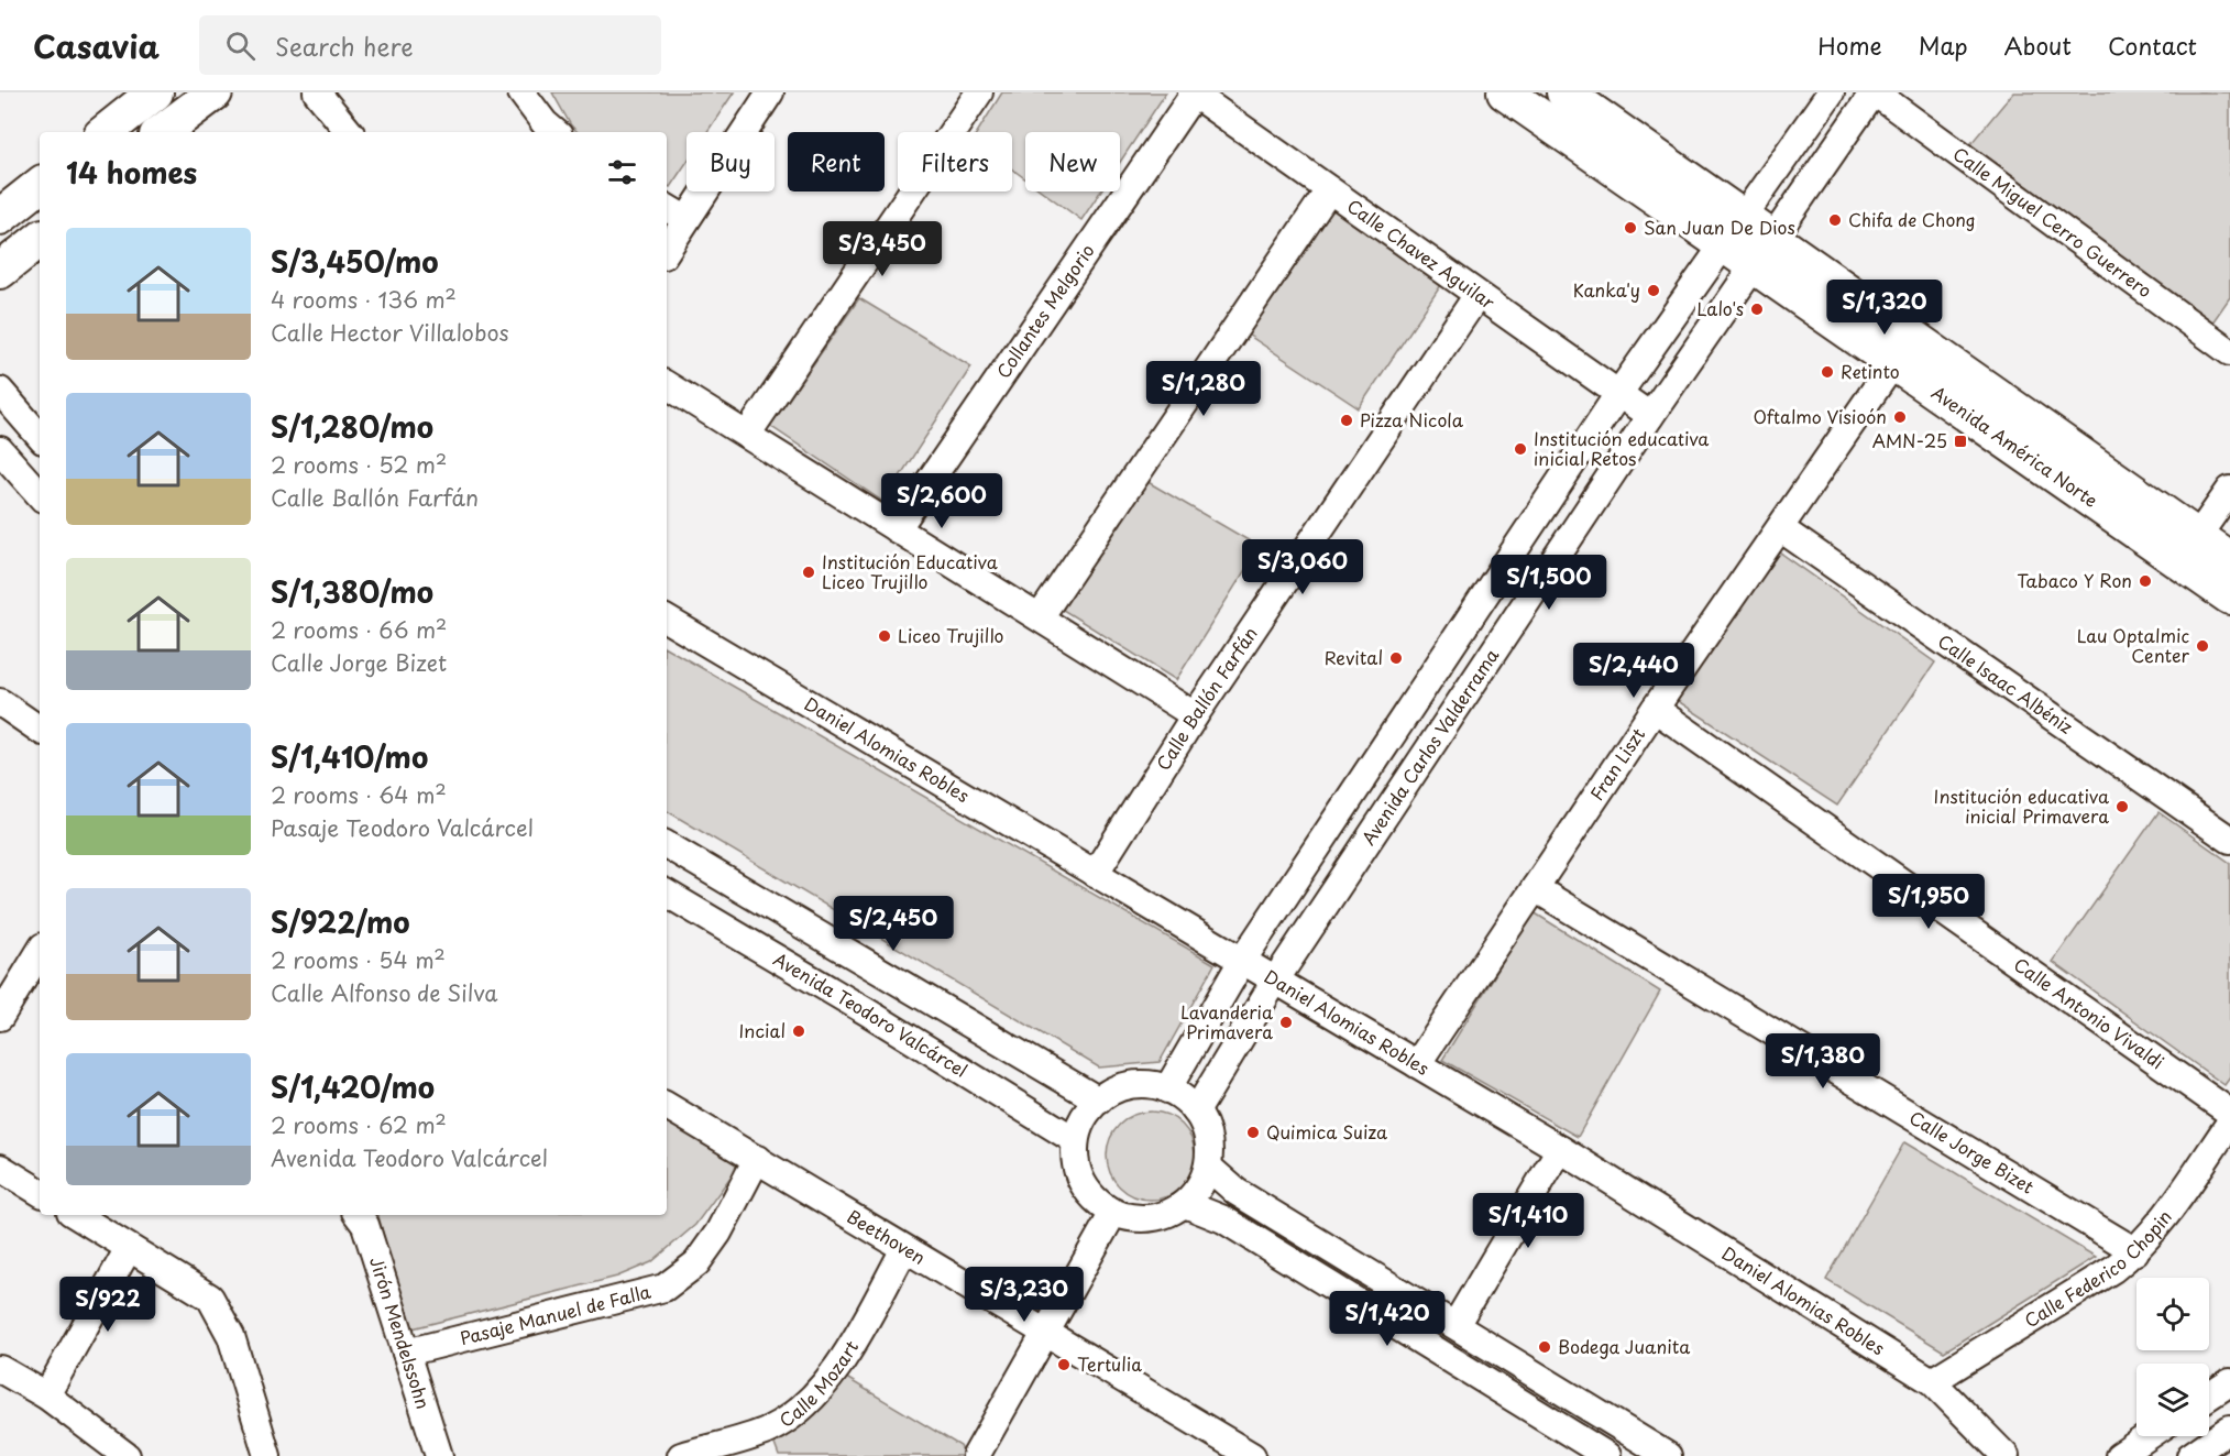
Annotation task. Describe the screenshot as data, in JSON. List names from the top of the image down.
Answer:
{
  "streets": {
    "main road": ["Avenida América Norte"],
    "street": [
      "Calle Miguel Cerro Guerrero",
      "Calle Chavez Aguilar",
      "Collantes Melgorio",
      "Calle Isaac Albéniz",
      "Calle Ballón Farfán",
      "Avenida Carlos Valderrama",
      "Daniel Alomias Robles",
      "Fran Liszt",
      "Calle Antonio Vivaldi",
      "Avenida Teodoro Valcárcel",
      "Calle Jorge Bizet",
      "Beethoven",
      "Calle Federico Chopin",
      "Pasaje Manuel de Falla",
      "Jirón Mendelssohn",
      "Calle Mozart"
    ]
  },
  "crossings": [
    ["Calle Miguel Cerro Guerrero", "Avenida Carlos Valderrama"],
    ["Calle Chavez Aguilar", "Collantes Melgorio"],
    ["Calle Chavez Aguilar", "Calle Ballón Farfán"],
    ["Calle Chavez Aguilar", "Avenida Carlos Valderrama"],
    ["Avenida América Norte", "Avenida Carlos Valderrama"],
    ["Avenida América Norte", "Fran Liszt"],
    ["Calle Isaac Albéniz", "Fran Liszt"],
    ["Calle Ballón Farfán", "Daniel Alomias Robles"],
    ["Avenida Carlos Valderrama", "Daniel Alomias Robles"],
    ["Avenida Carlos Valderrama", "Avenida Teodoro Valcárcel"],
    ["Daniel Alomias Robles", "Fran Liszt"],
    ["Daniel Alomias Robles", "Calle Federico Chopin"],
    ["Fran Liszt", "Calle Antonio Vivaldi"],
    ["Fran Liszt", "Calle Jorge Bizet"],
    ["Calle Jorge Bizet", "Calle Federico Chopin"],
    ["Beethoven", "Pasaje Manuel de Falla"],
    ["Beethoven", "Calle Mozart"],
    ["Pasaje Manuel de Falla", "Jirón Mendelssohn"]
  ],
  "places": {
    "other": [
      "Chifa de Chong",
      "San Juan De Dios",
      "Kanka'y",
      "Lalo's",
      "Retinto",
      "Oftalmo Visioón",
      "Pizza Nicola",
      "Institución educativa inicial Retos",
      "Institución Educativa Liceo Trujillo",
      "Tabaco Y Ron",
      "Liceo Trujillo",
      "Lau Optalmic Center",
      "Revital",
      "Institución educativa inicial Primavera",
      "Lavanderia Primavera",
      "Incial",
      "Quimica Suiza",
      "Bodega Juanita",
      "Tertulia"
    ],
    "transit": ["AMN-25"]
  },
  "page": {
    "header": "Casavia",
    "search": "Search here",
    "nav": [
      "Home",
      "Map",
      "About",
      "Contact"
    ],
    "chip": [
      "Buy",
      "Rent",
      "Filters",
      "New"
    ],
    "heading": "14 homes",
    "list": [
      {
        "name": "S/3,450/mo",
        "note": "4 rooms · 136 m² · Calle Hector Villalobos"
      },
      {
        "name": "S/1,280/mo",
        "note": "2 rooms · 52 m² · Calle Ballón Farfán"
      },
      {
        "name": "S/1,380/mo",
        "note": "2 rooms · 66 m² · Calle Jorge Bizet"
      },
      {
        "name": "S/1,410/mo",
        "note": "2 rooms · 64 m² · Pasaje Teodoro Valcárcel"
      },
      {
        "name": "S/922/mo",
        "note": "2 rooms · 54 m² · Calle Alfonso de Silva"
      },
      {
        "name": "S/1,420/mo",
        "note": "2 rooms · 62 m² · Avenida Teodoro Valcárcel"
      }
    ],
    "price": [
      "S/3,450",
      "S/1,320",
      "S/1,280",
      "S/2,600",
      "S/3,060",
      "S/1,500",
      "S/2,440",
      "S/1,950",
      "S/2,450",
      "S/1,380",
      "S/1,410",
      "S/3,230",
      "S/922",
      "S/1,420"
    ]
  }
}
